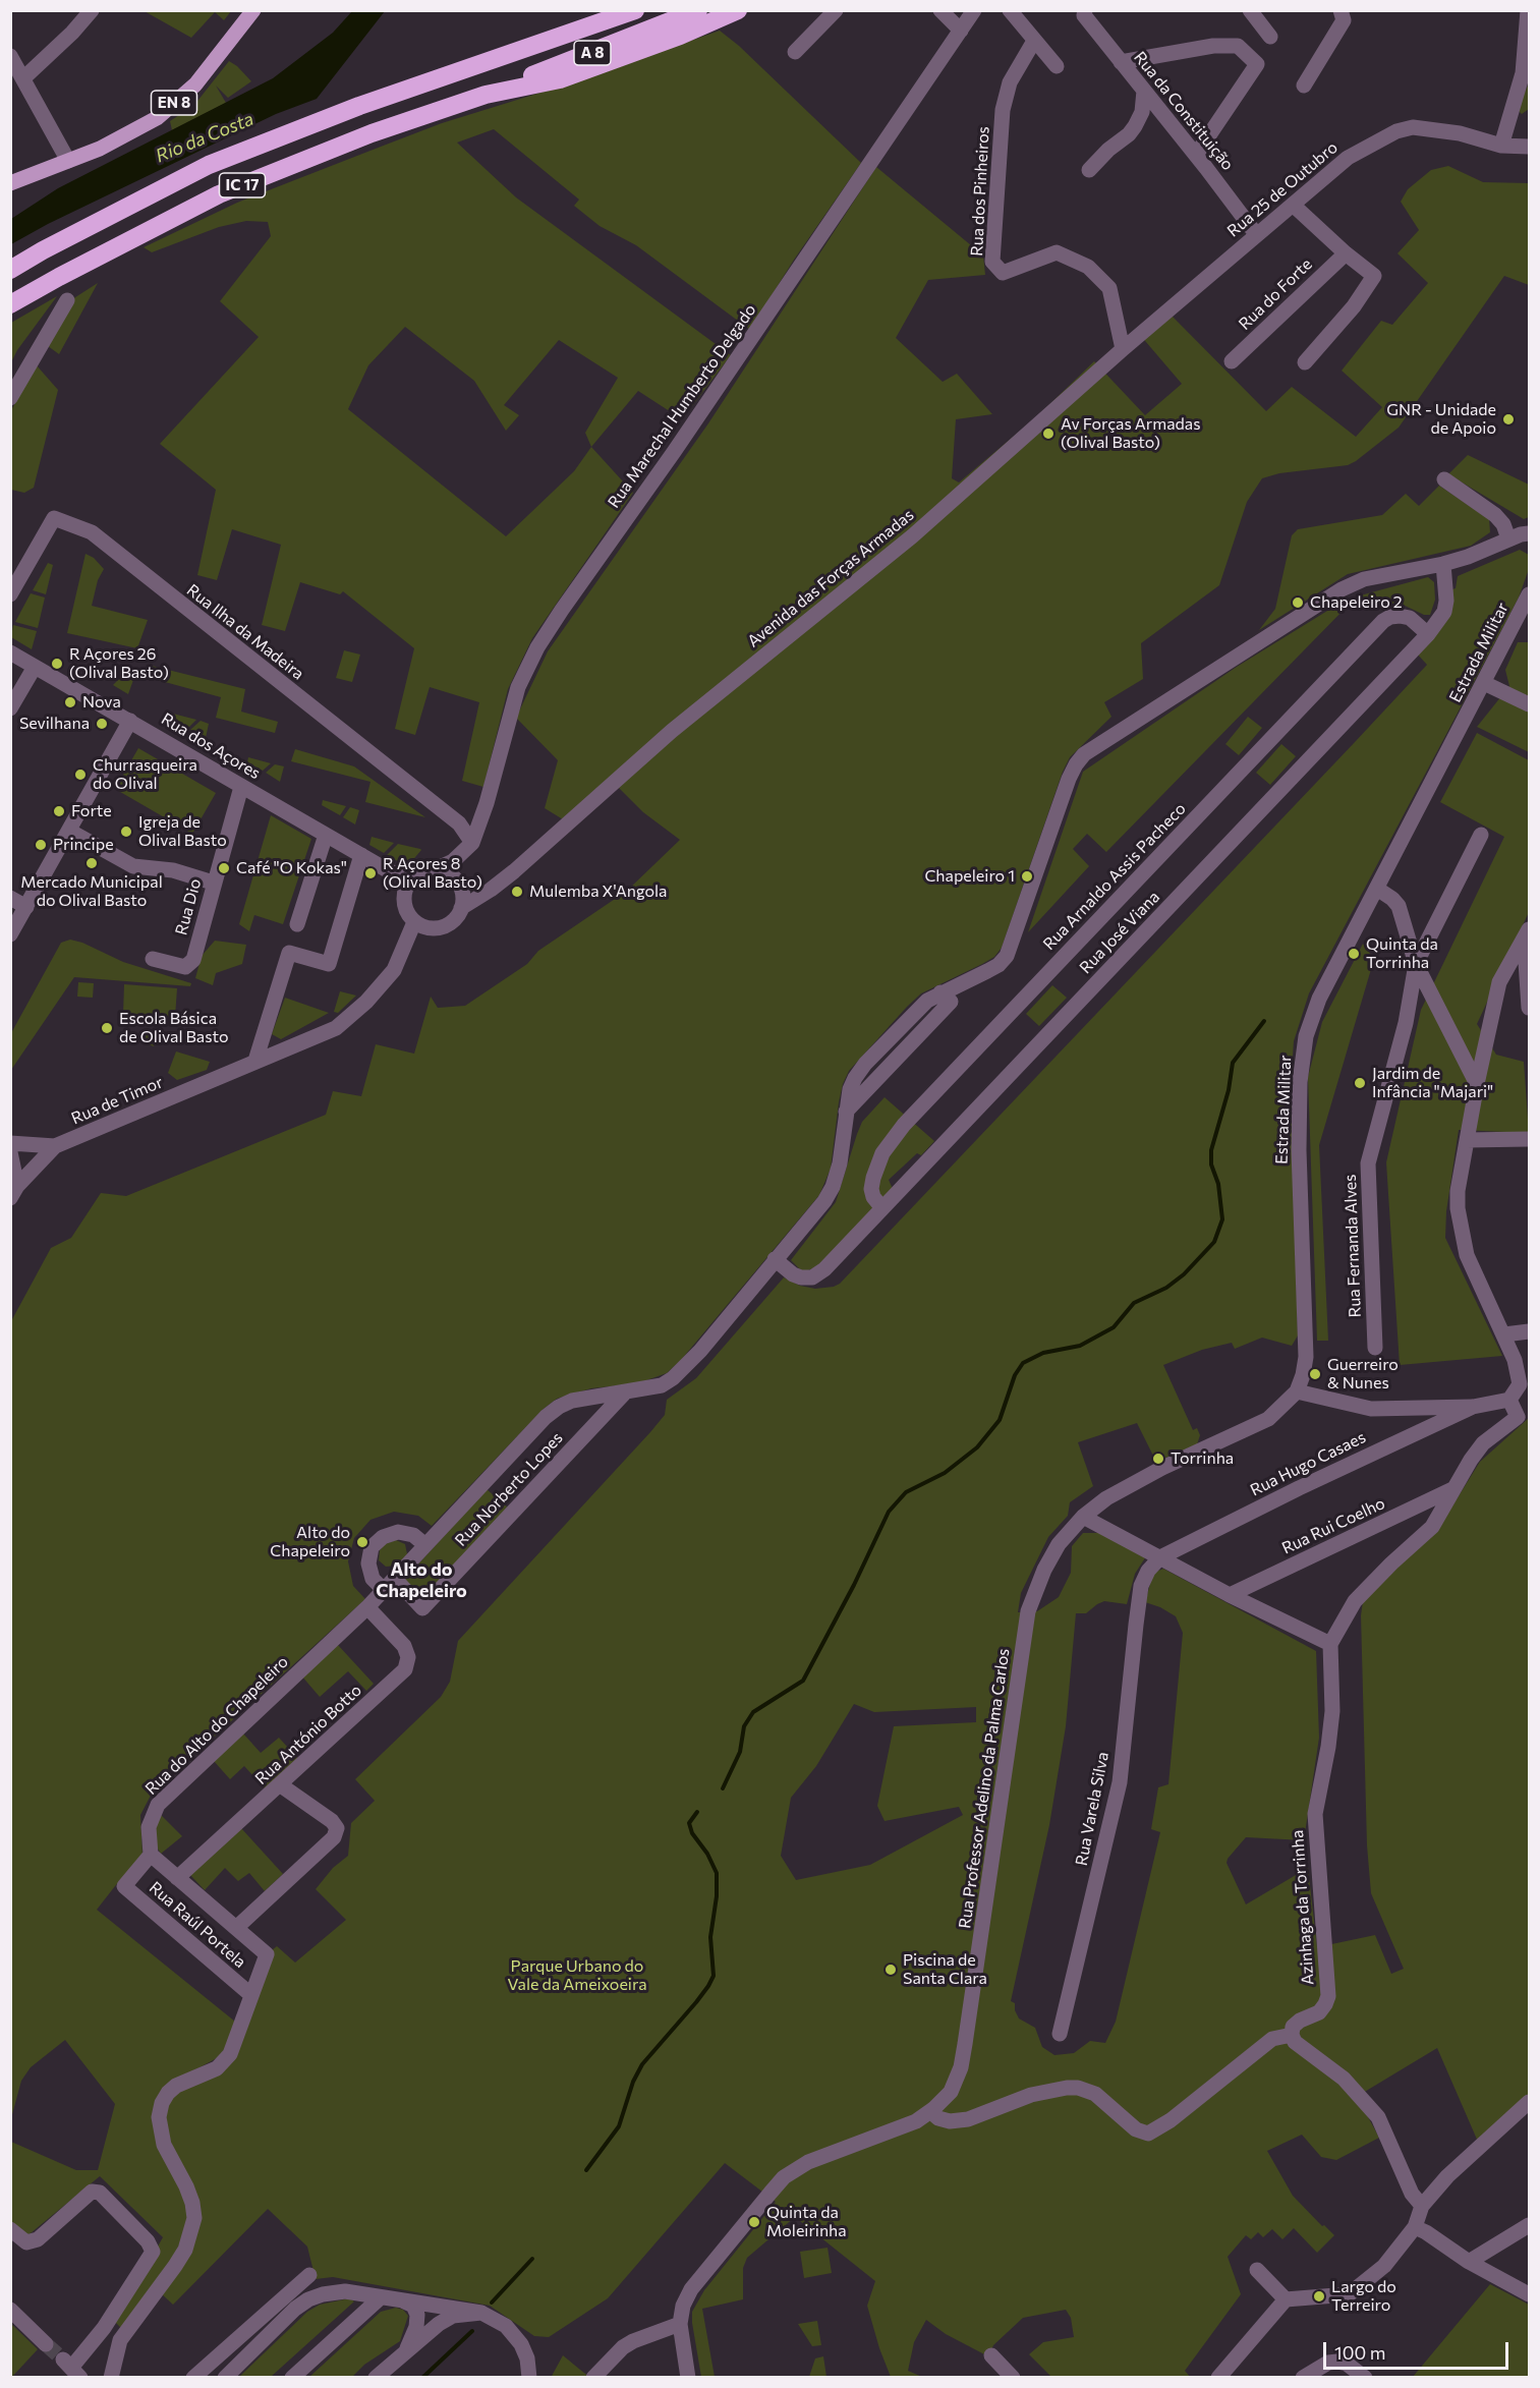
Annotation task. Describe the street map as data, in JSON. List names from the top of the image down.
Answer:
{
  "streets": {
    "highway": ["A 8", "IC 17"],
    "main road": ["EN 8"],
    "street": [
      "Rua da Constituição",
      "Rua 25 de Outubro",
      "Rua dos Pinheiros",
      "Rua do Forte",
      "Rua Marechal Humberto Delgado",
      "Avenida das Forças Armadas",
      "Rua Ilha da Madeira",
      "Estrada Militar",
      "Rua dos Açores",
      "Rua Arnaldo Assis Pacheco",
      "Rua Dio",
      "Rua José Viana",
      "Rua de Timor",
      "Rua Fernanda Alves",
      "Rua Hugo Casaes",
      "Rua Norberto Lopes",
      "Rua Rui Coelho",
      "Rua do Alto do Chapeleiro",
      "Rua António Botto",
      "Rua Professor Adelino da Palma Carlos",
      "Rua Varela Silva",
      "Azinhaga da Torrinha",
      "Rua Raúl Portela"
    ]
  },
  "crossings": [
    ["A 8", "IC 17"],
    ["Rua da Constituição", "Rua 25 de Outubro"],
    ["Rua 25 de Outubro", "Rua dos Pinheiros"],
    ["Rua 25 de Outubro", "Avenida das Forças Armadas"],
    ["Rua dos Pinheiros", "Avenida das Forças Armadas"],
    ["Rua Marechal Humberto Delgado", "Avenida das Forças Armadas"],
    ["Rua Marechal Humberto Delgado", "Rua Ilha da Madeira"],
    ["Rua Marechal Humberto Delgado", "Rua dos Açores"],
    ["Rua Marechal Humberto Delgado", "Rua de Timor"],
    ["Avenida das Forças Armadas", "Rua dos Açores"],
    ["Avenida das Forças Armadas", "Rua de Timor"],
    ["Estrada Militar", "Rua Professor Adelino da Palma Carlos"],
    ["Rua dos Açores", "Rua Dio"],
    ["Rua dos Açores", "Rua de Timor"],
    ["Rua Arnaldo Assis Pacheco", "Rua José Viana"],
    ["Rua José Viana", "Rua do Alto do Chapeleiro"],
    ["Rua Hugo Casaes", "Rua Varela Silva"],
    ["Rua Norberto Lopes", "Rua do Alto do Chapeleiro"],
    ["Rua do Alto do Chapeleiro", "Rua António Botto"],
    ["Rua do Alto do Chapeleiro", "Rua Raúl Portela"]
  ],
  "districts": ["Alto do Chapeleiro"],
  "water": ["Rio da Costa"],
  "parks": ["Parque Urbano do Vale da Ameixoeira"],
  "places": [
    "GNR - Unidade de Apoio",
    "Av Forças Armadas (Olival Basto)",
    "Chapeleiro 2",
    "R Açores 26 (Olival Basto)",
    "Nova",
    "Sevilhana",
    "Churrasqueira do Olival",
    "Forte",
    "Igreja de Olival Basto",
    "Principe",
    "Mercado Municipal do Olival Basto",
    "Café \"O Kokas\"",
    "R Açores 8 (Olival Basto)",
    "Chapeleiro 1",
    "Mulemba X'Angola",
    "Quinta da Torrinha",
    "Escola Básica de Olival Basto",
    "Jardim de Infância \"Majari\"",
    "Guerreiro & Nunes",
    "Torrinha",
    "Alto do Chapeleiro",
    "Piscina de Santa Clara",
    "Quinta da Moleirinha",
    "Largo do Terreiro"
  ],
  "scale_bar": "100 m"
}
